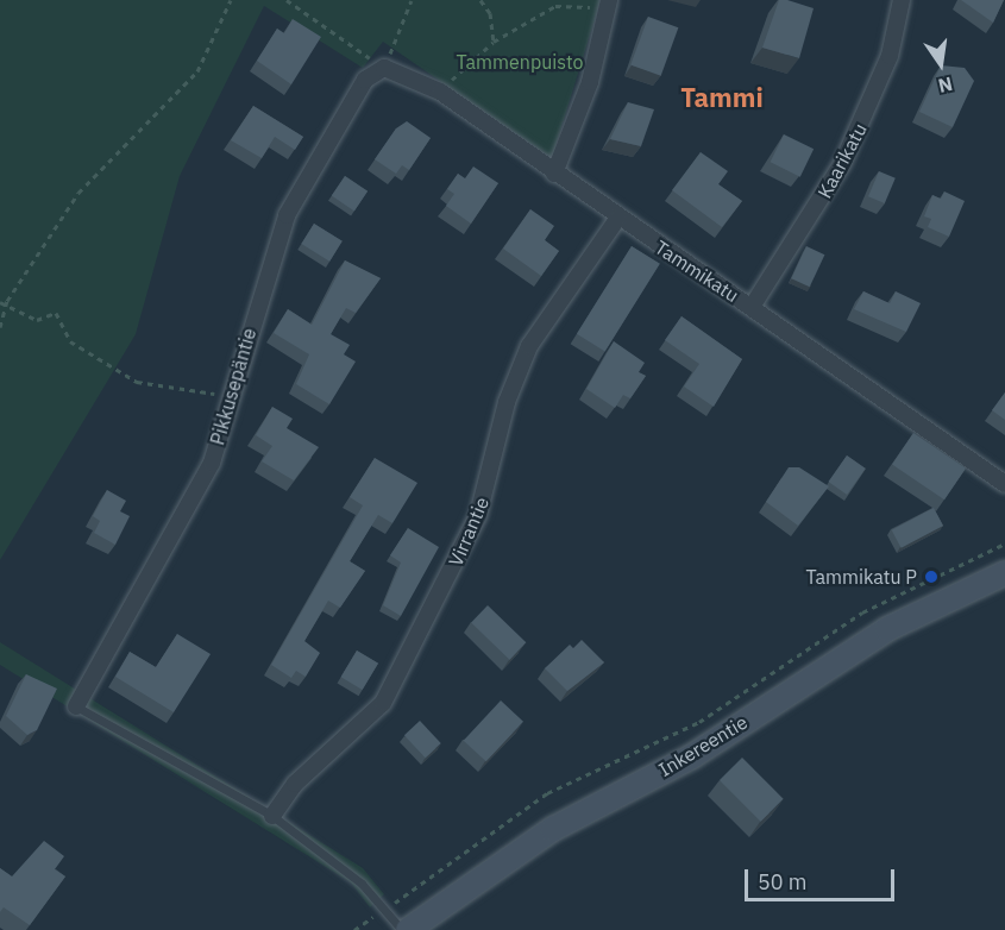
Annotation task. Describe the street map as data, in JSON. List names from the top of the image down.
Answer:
{
  "streets": {
    "street": [
      "Kaarikatu",
      "Tammikatu",
      "Pikkusepäntie",
      "Virrantie",
      "Inkereentie"
    ]
  },
  "crossings": [
    ["Kaarikatu", "Tammikatu"],
    ["Tammikatu", "Pikkusepäntie"],
    ["Tammikatu", "Virrantie"]
  ],
  "districts": ["Tammi"],
  "parks": ["Tammenpuisto"],
  "places": ["Tammikatu P"],
  "scale_bar": "50 m",
  "north": "bottom"
}
